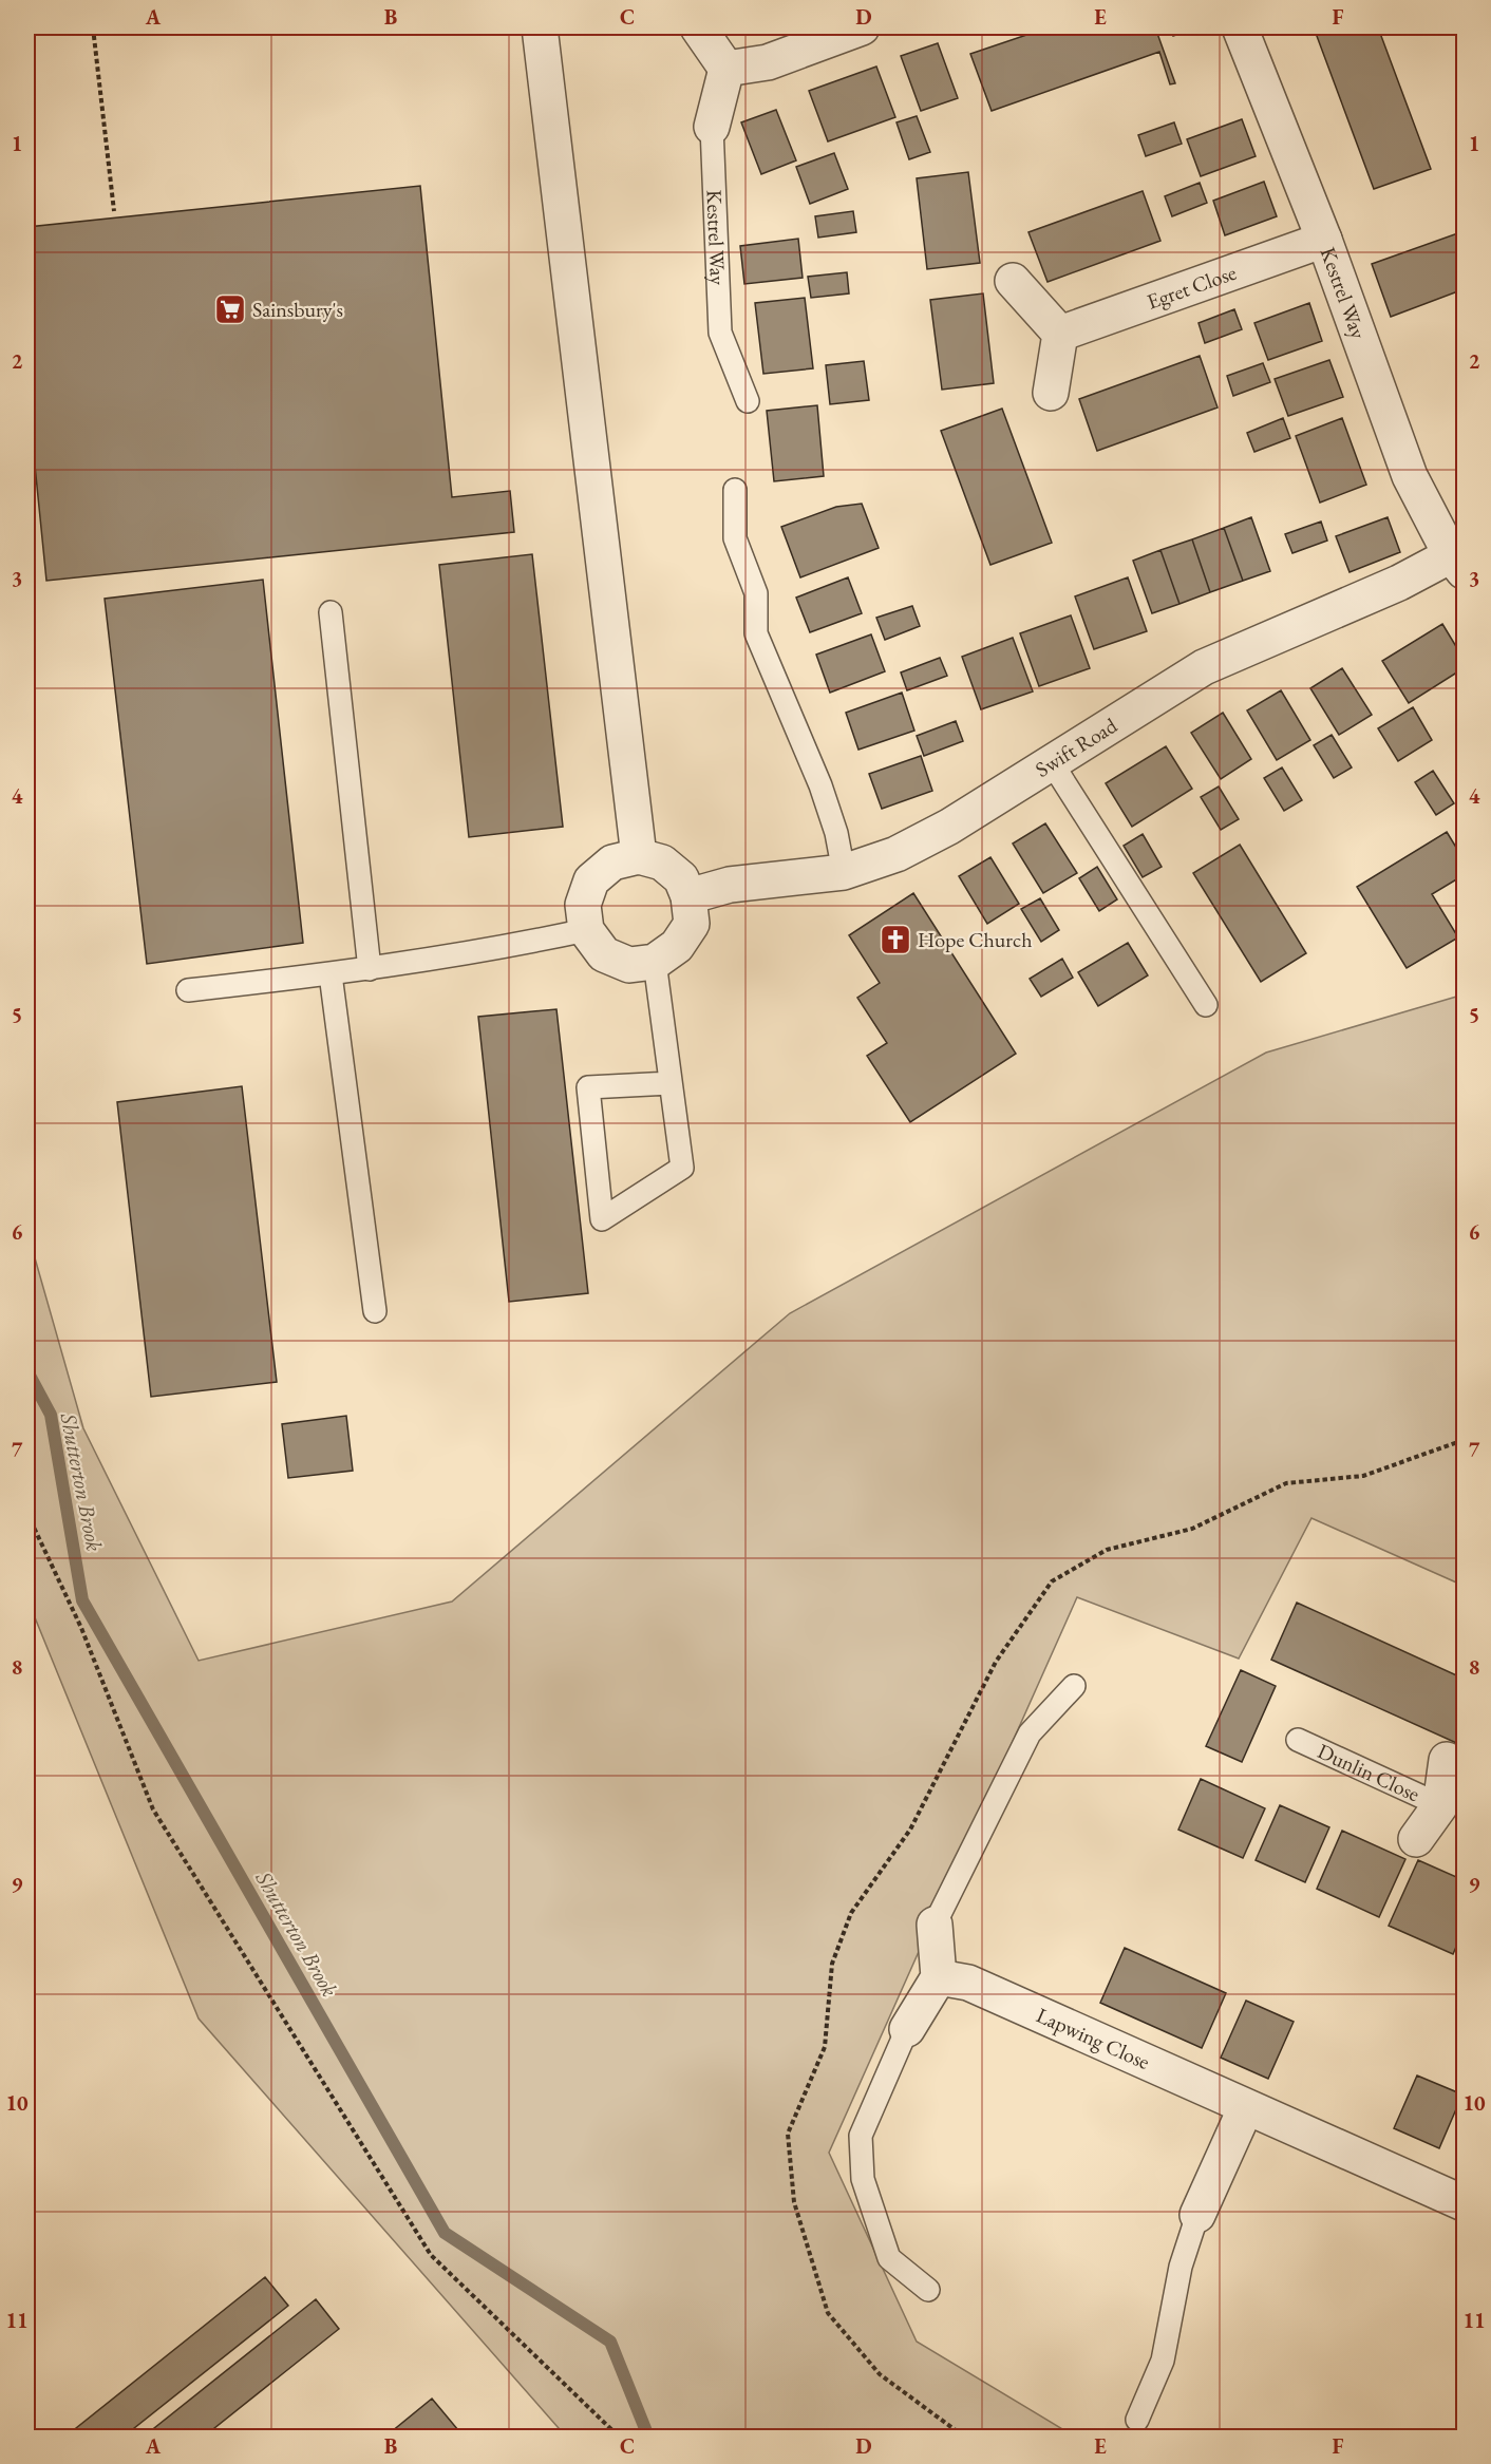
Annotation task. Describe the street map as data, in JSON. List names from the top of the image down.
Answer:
{
  "streets": {
    "street": [
      "Kestrel Way",
      "Egret Close",
      "Swift Road",
      "Dunlin Close",
      "Lapwing Close"
    ]
  },
  "crossings": [
    ["Kestrel Way", "Egret Close"],
    ["Kestrel Way", "Swift Road"]
  ],
  "water": ["Shutterton Brook"],
  "places": {
    "supermarket": ["Sainsbury's"],
    "church": ["Hope Church"]
  },
  "grid": {
    "columns": [
      "A",
      "B",
      "C",
      "D",
      "E",
      "F"
    ],
    "rows": [
      "1",
      "2",
      "3",
      "4",
      "5",
      "6",
      "7",
      "8",
      "9",
      "10",
      "11"
    ]
  }
}
